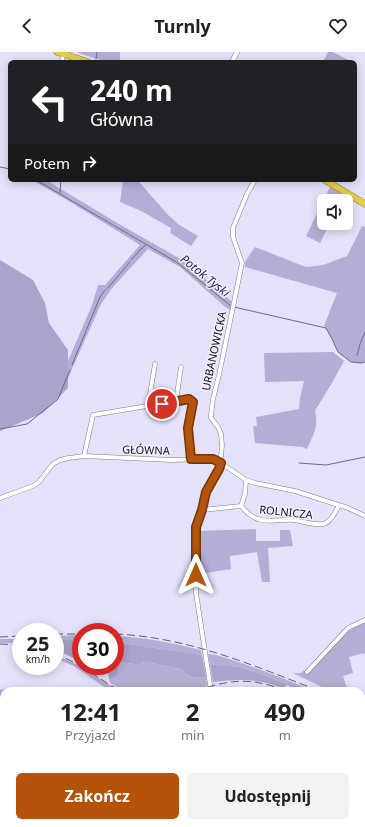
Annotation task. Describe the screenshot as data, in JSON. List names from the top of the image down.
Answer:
{
  "streets": {
    "street": ["URBANOWICKA", "GŁÓWNA", "ROLNICZA"]
  },
  "crossings": [
    ["URBANOWICKA", "GŁÓWNA"],
    ["GŁÓWNA", "ROLNICZA"]
  ],
  "water": ["Potok Tyski"],
  "page": {
    "header": "Turnly",
    "turn": ["240 m", "Główna"],
    "then": "Potem",
    "speed": "25 km/h",
    "limit": "30",
    "eta": [
      "12:41",
      "Przyjazd",
      "2",
      "min",
      "490",
      "m"
    ],
    "buttons": ["Zakończ", "Udostępnij"]
  }
}
